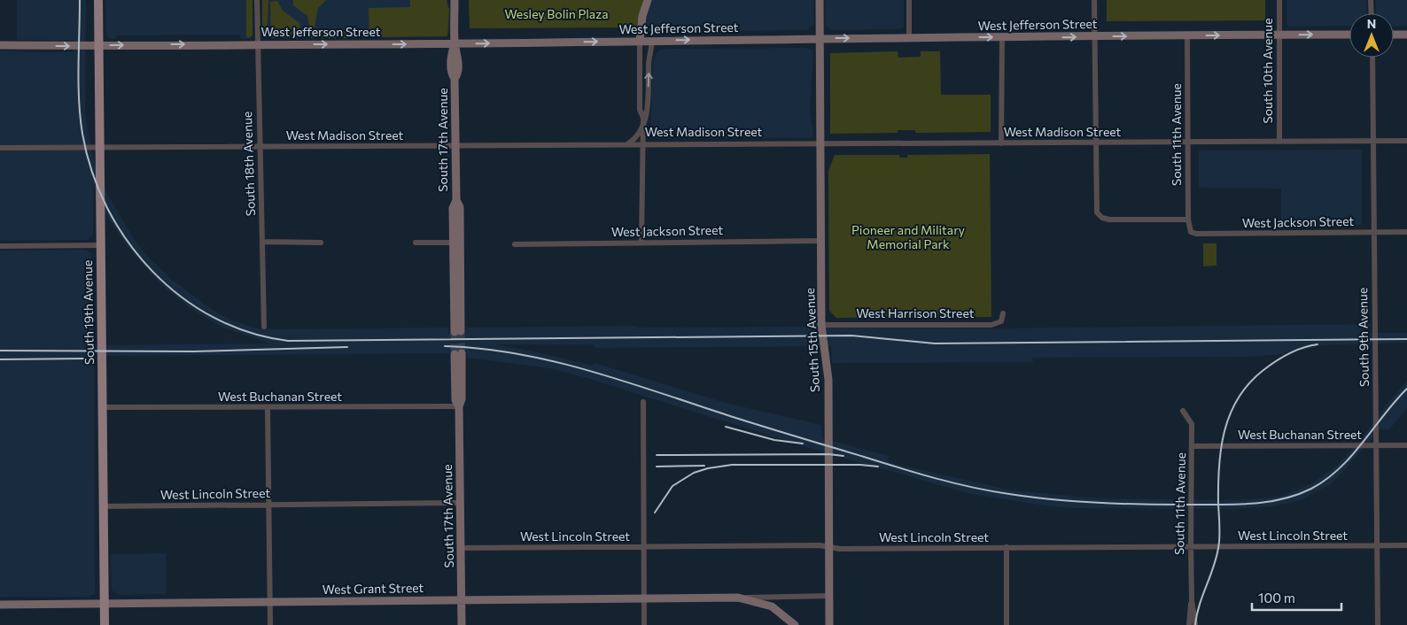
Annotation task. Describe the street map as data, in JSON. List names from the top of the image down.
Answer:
{
  "streets": {
    "main road": [
      "West Jefferson Street",
      "South 17th Avenue",
      "South 19th Avenue",
      "South 15th Avenue",
      "West Grant Street"
    ],
    "street": [
      "South 10th Avenue",
      "West Madison Street",
      "South 11th Avenue",
      "South 18th Avenue",
      "West Jackson Street",
      "West Harrison Street",
      "South 9th Avenue",
      "West Buchanan Street",
      "West Lincoln Street"
    ]
  },
  "crossings": [
    ["West Jefferson Street", "South 10th Avenue"],
    ["West Jefferson Street", "South 11th Avenue"],
    ["West Jefferson Street", "South 17th Avenue"],
    ["West Jefferson Street", "South 18th Avenue"],
    ["West Jefferson Street", "South 19th Avenue"],
    ["West Jefferson Street", "South 15th Avenue"],
    ["South 10th Avenue", "West Madison Street"],
    ["West Madison Street", "South 11th Avenue"],
    ["West Madison Street", "South 17th Avenue"],
    ["West Madison Street", "South 18th Avenue"],
    ["West Madison Street", "South 19th Avenue"],
    ["West Madison Street", "South 9th Avenue"],
    ["West Madison Street", "South 15th Avenue"],
    ["South 11th Avenue", "West Jackson Street"],
    ["South 11th Avenue", "West Buchanan Street"],
    ["South 11th Avenue", "West Lincoln Street"],
    ["South 17th Avenue", "West Buchanan Street"],
    ["South 17th Avenue", "West Lincoln Street"],
    ["South 17th Avenue", "West Grant Street"],
    ["West Jackson Street", "South 9th Avenue"],
    ["West Jackson Street", "South 15th Avenue"],
    ["South 19th Avenue", "West Buchanan Street"],
    ["South 19th Avenue", "West Lincoln Street"],
    ["South 19th Avenue", "West Grant Street"],
    ["West Harrison Street", "South 15th Avenue"],
    ["South 9th Avenue", "West Buchanan Street"],
    ["South 9th Avenue", "West Lincoln Street"],
    ["South 15th Avenue", "West Lincoln Street"],
    ["South 15th Avenue", "West Grant Street"]
  ],
  "one_way": ["West Jefferson Street"],
  "parks": ["Wesley Bolin Plaza", "Pioneer and Military Memorial Park"],
  "scale_bar": "100 m",
  "north": "top"
}
